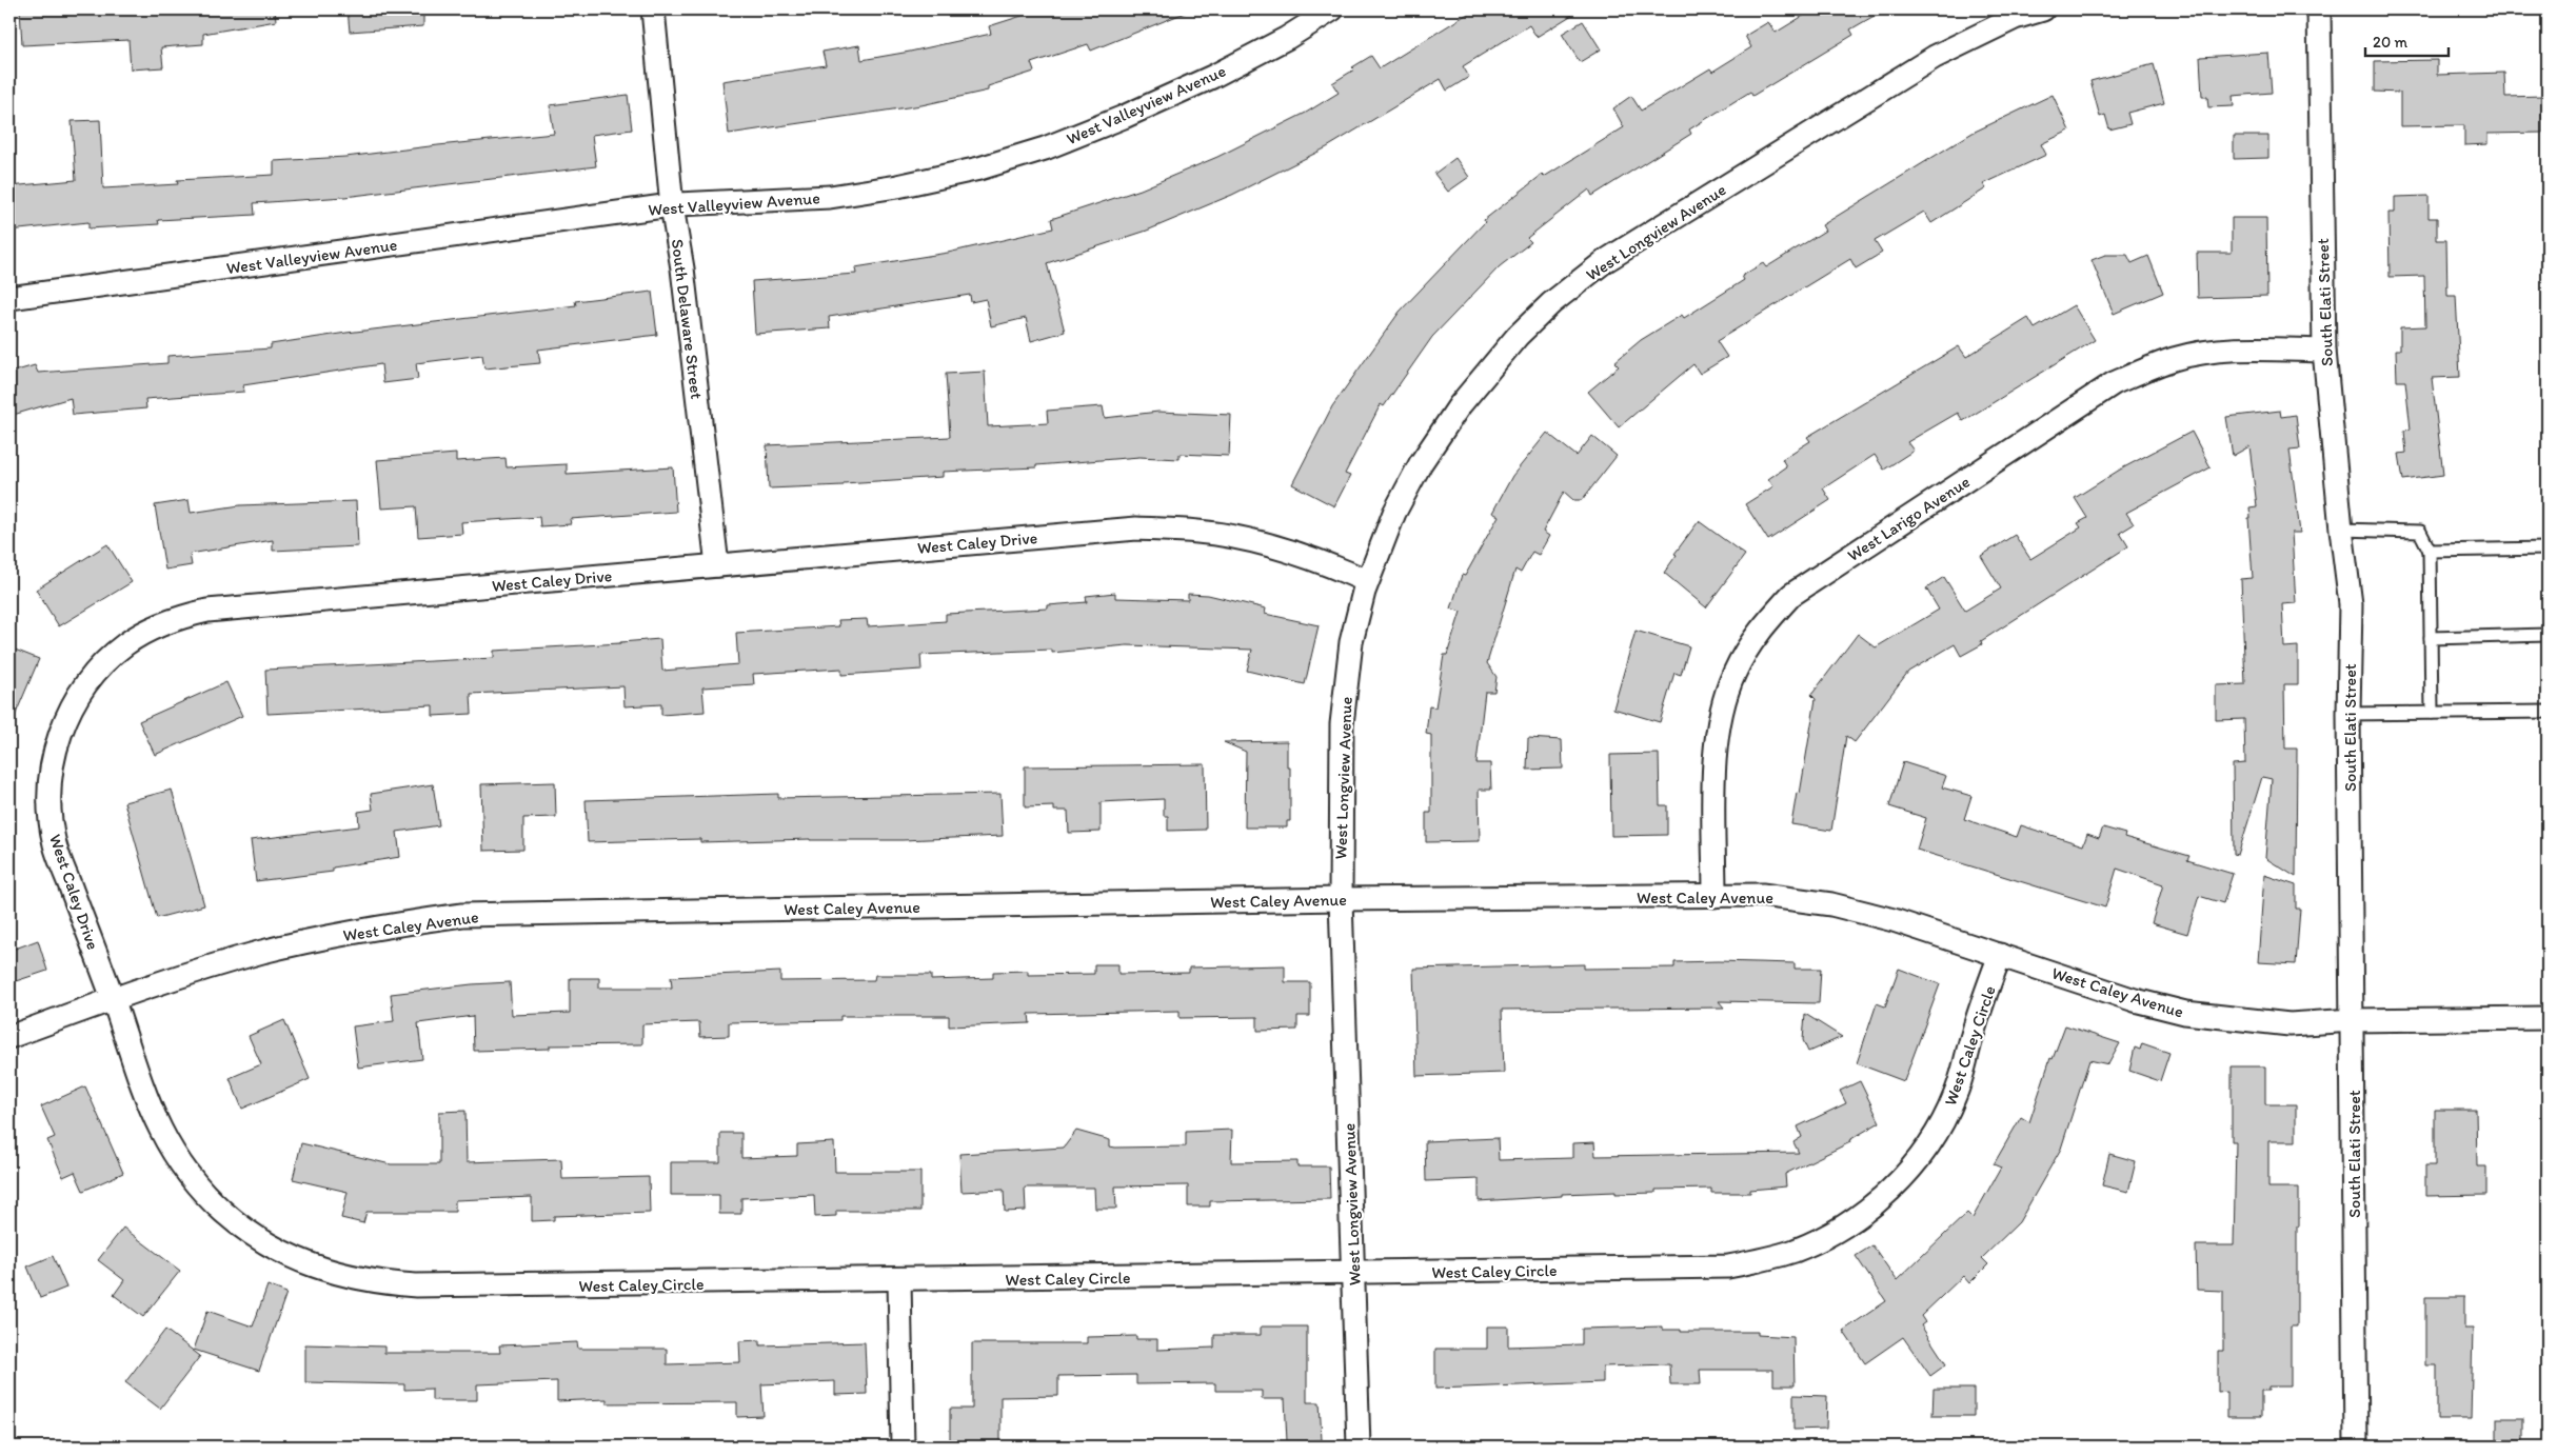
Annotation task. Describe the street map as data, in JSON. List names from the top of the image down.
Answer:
{
  "streets": {
    "street": [
      "West Valleyview Avenue",
      "West Longview Avenue",
      "South Elati Street",
      "South Delaware Street",
      "West Larigo Avenue",
      "West Caley Drive",
      "West Caley Avenue",
      "West Caley Circle"
    ]
  },
  "crossings": [
    ["West Valleyview Avenue", "South Delaware Street"],
    ["West Longview Avenue", "West Caley Drive"],
    ["West Longview Avenue", "West Caley Avenue"],
    ["West Longview Avenue", "West Caley Circle"],
    ["South Elati Street", "West Larigo Avenue"],
    ["South Elati Street", "West Caley Avenue"],
    ["South Delaware Street", "West Caley Drive"],
    ["West Larigo Avenue", "West Caley Avenue"],
    ["West Caley Drive", "West Caley Avenue"],
    ["West Caley Drive", "West Caley Circle"],
    ["West Caley Avenue", "West Caley Circle"]
  ],
  "scale_bar": "20 m"
}
